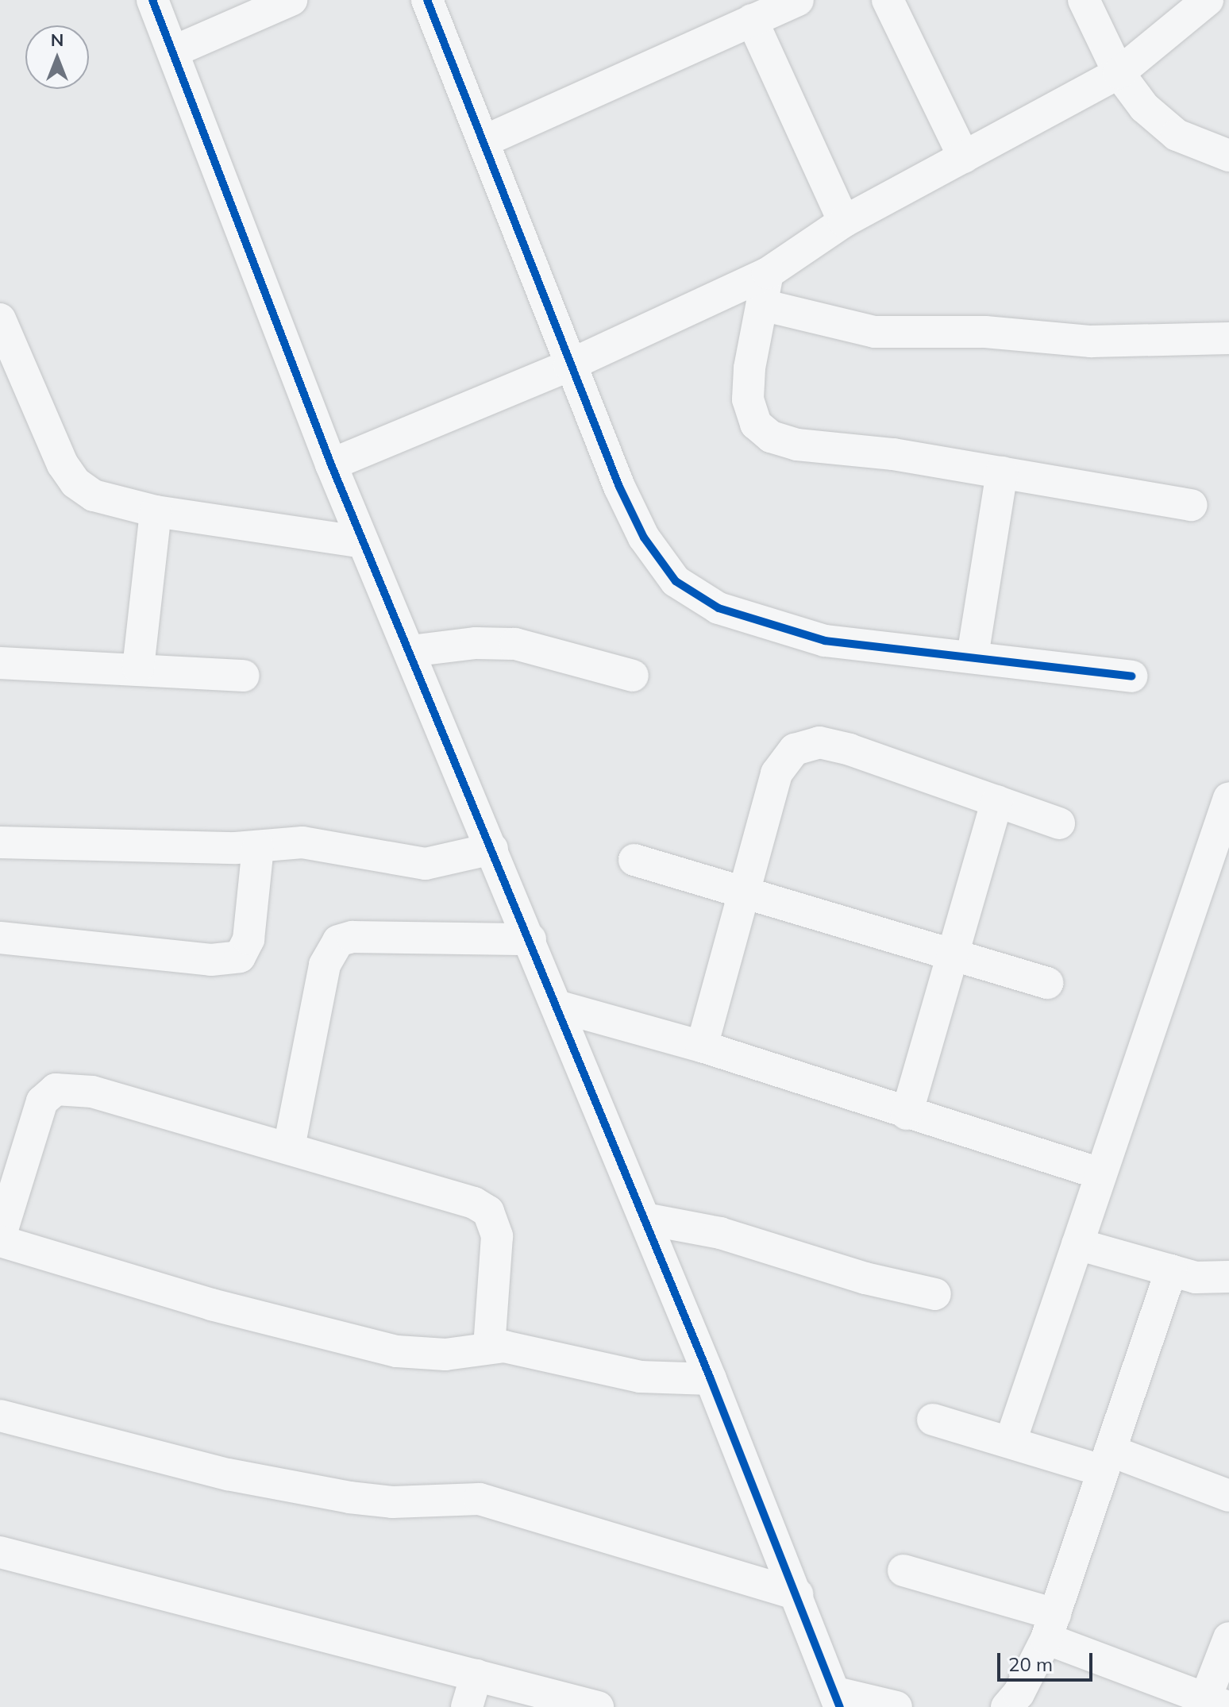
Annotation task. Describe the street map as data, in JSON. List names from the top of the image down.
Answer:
{
  "scale_bar": "20 m",
  "north": "top"
}
